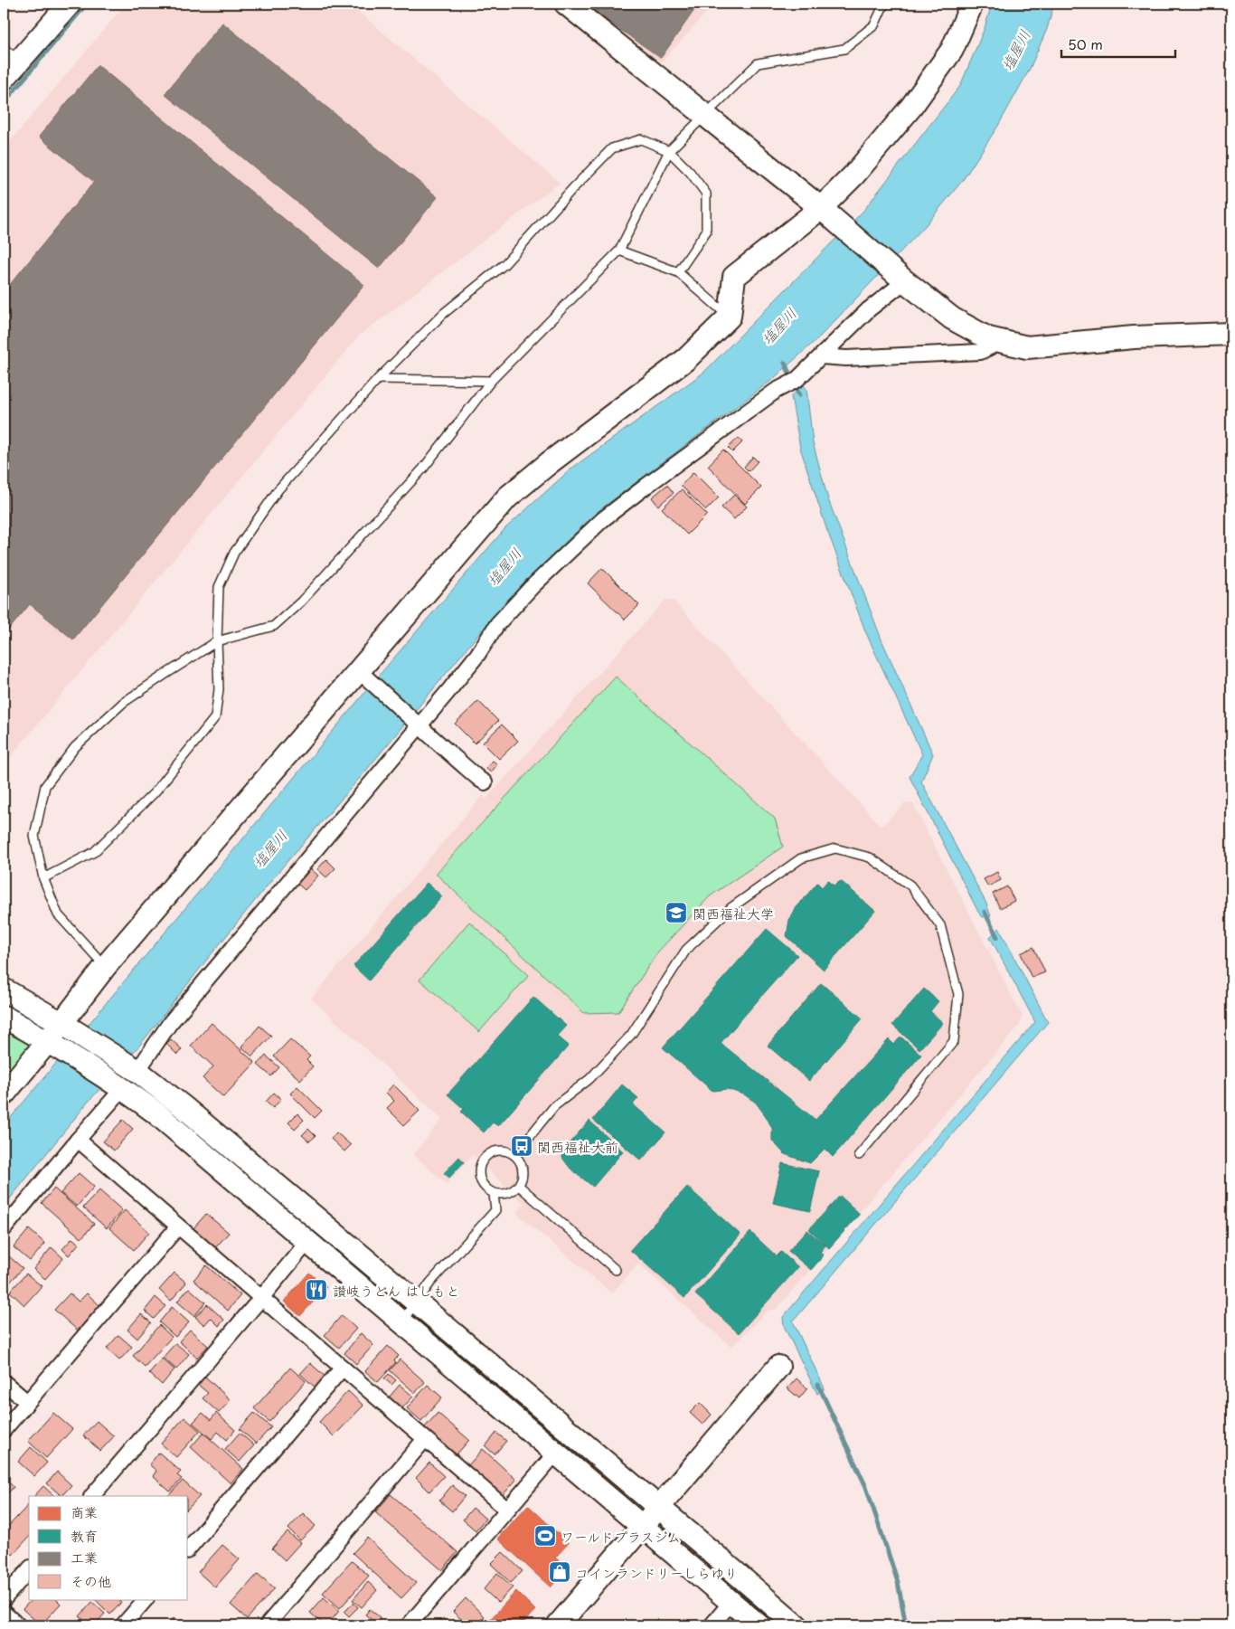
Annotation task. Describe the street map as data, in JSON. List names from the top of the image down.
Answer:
{
  "water": ["塩屋川"],
  "places": {
    "school or university": ["関西福祉大学"],
    "bus stop": ["関西福祉大前"],
    "restaurant": ["讃岐うどん はしもと"],
    "sports": ["ワールドプラスジム"],
    "shop": ["コインランドリーしらゆり"]
  },
  "legend": [
    "商業",
    "教育",
    "工業",
    "その他"
  ],
  "scale_bar": "50 m"
}
